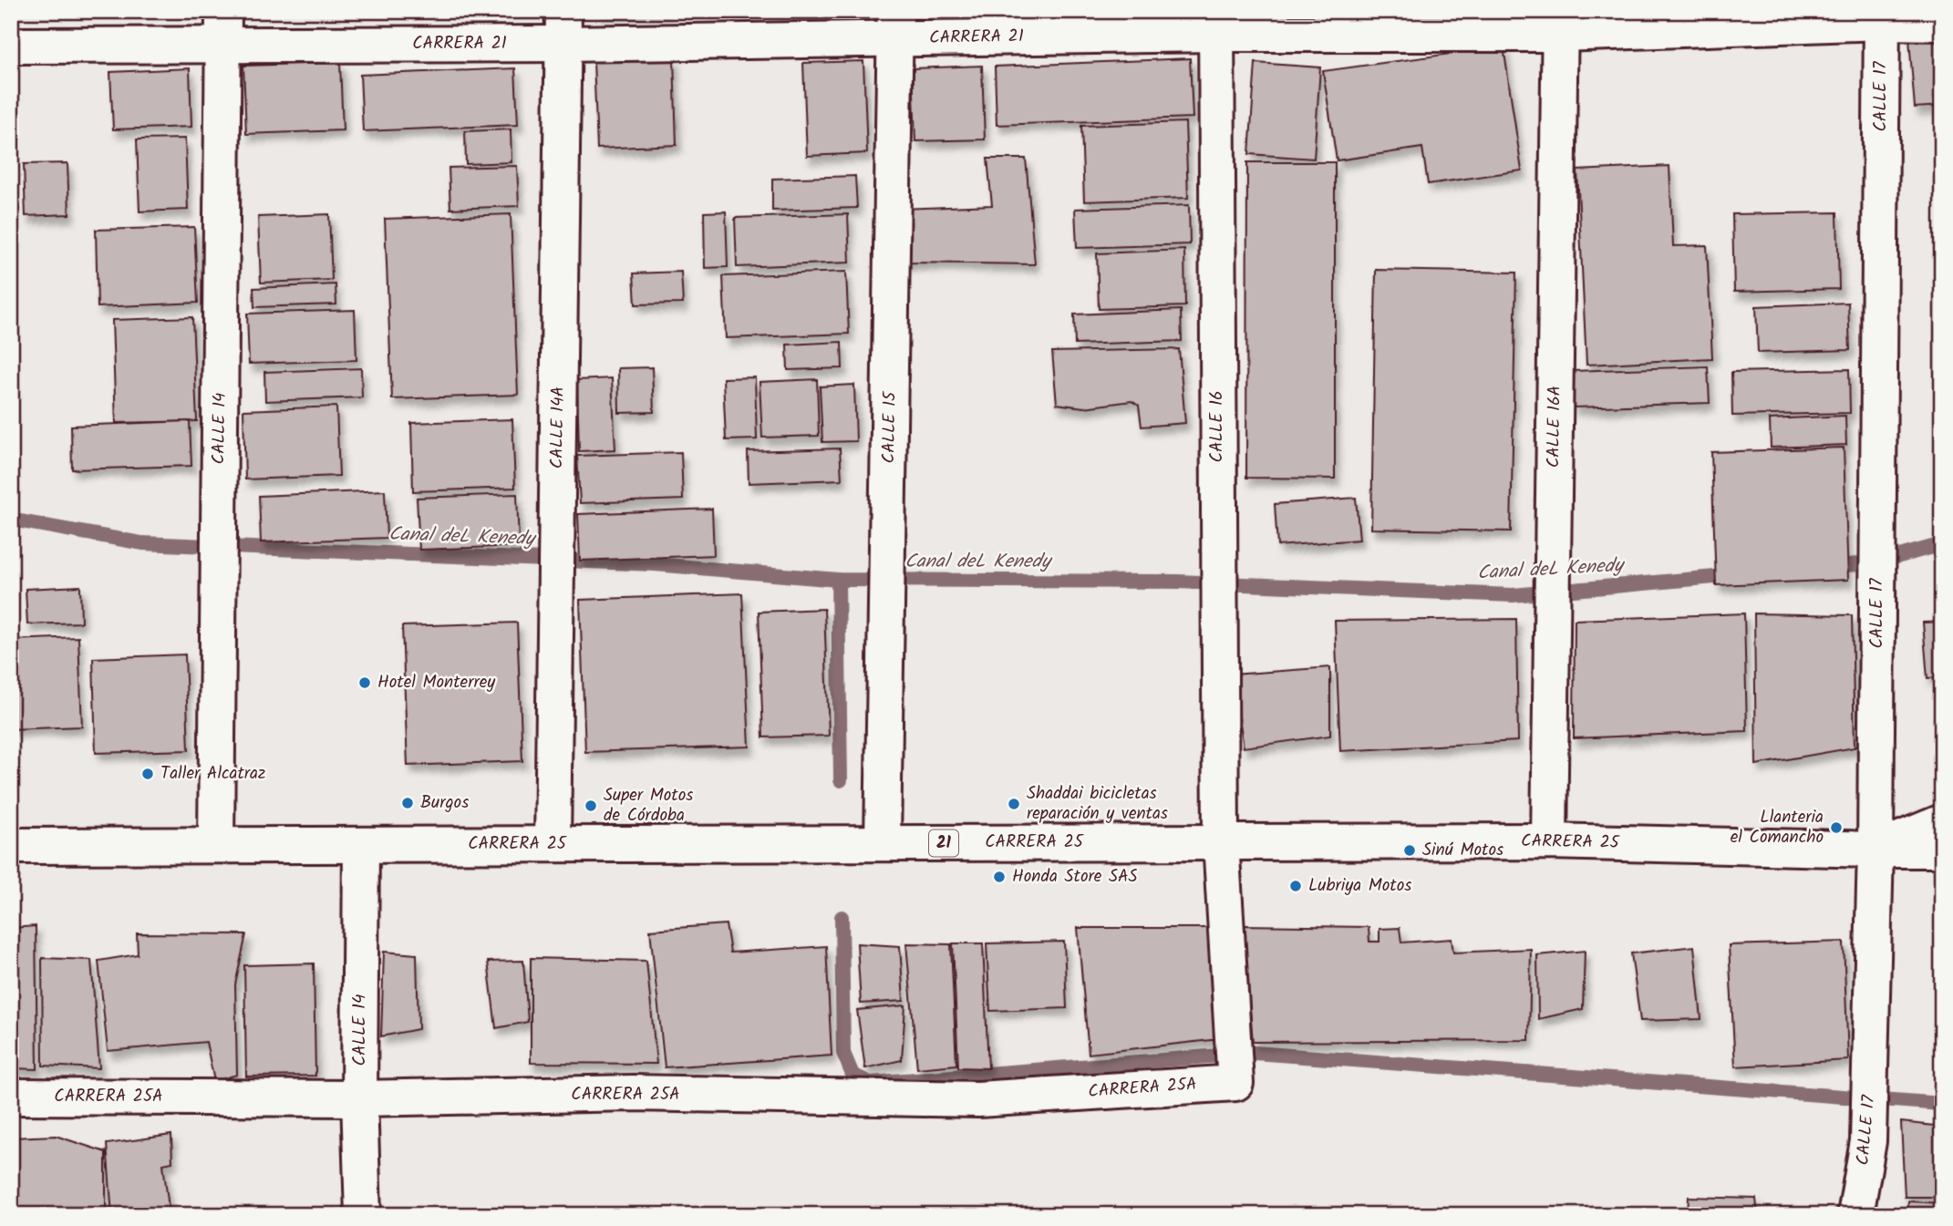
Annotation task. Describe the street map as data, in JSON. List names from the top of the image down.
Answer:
{
  "streets": {
    "street": [
      "CARRERA 21",
      "CALLE 17",
      "CALLE 16",
      "CALLE 16A",
      "CALLE 14A",
      "CALLE 15",
      "CALLE 14",
      "CARRERA 25",
      "21",
      "CARRERA 25A"
    ]
  },
  "crossings": [
    ["CARRERA 21", "CALLE 17"],
    ["CARRERA 21", "CALLE 16"],
    ["CARRERA 21", "CALLE 16A"],
    ["CARRERA 21", "CALLE 14A"],
    ["CARRERA 21", "CALLE 15"],
    ["CARRERA 21", "CALLE 14"],
    ["CALLE 17", "CARRERA 25"],
    ["CALLE 16", "CARRERA 25"],
    ["CALLE 16", "CARRERA 25A"],
    ["CALLE 16A", "CARRERA 25"],
    ["CALLE 14A", "CARRERA 25"],
    ["CALLE 15", "CARRERA 25"],
    ["CALLE 14", "CARRERA 25"],
    ["CALLE 14", "CARRERA 25A"]
  ],
  "water": ["Canal deL Kenedy"],
  "places": [
    "Hotel Monterrey",
    "Taller Alcatraz",
    "Burgos",
    "Shaddai bicicletas reparación y ventas",
    "Super Motos de Córdoba",
    "Llanteria el Comancho",
    "Sinú Motos",
    "Honda Store SAS",
    "Lubriya Motos"
  ]
}
